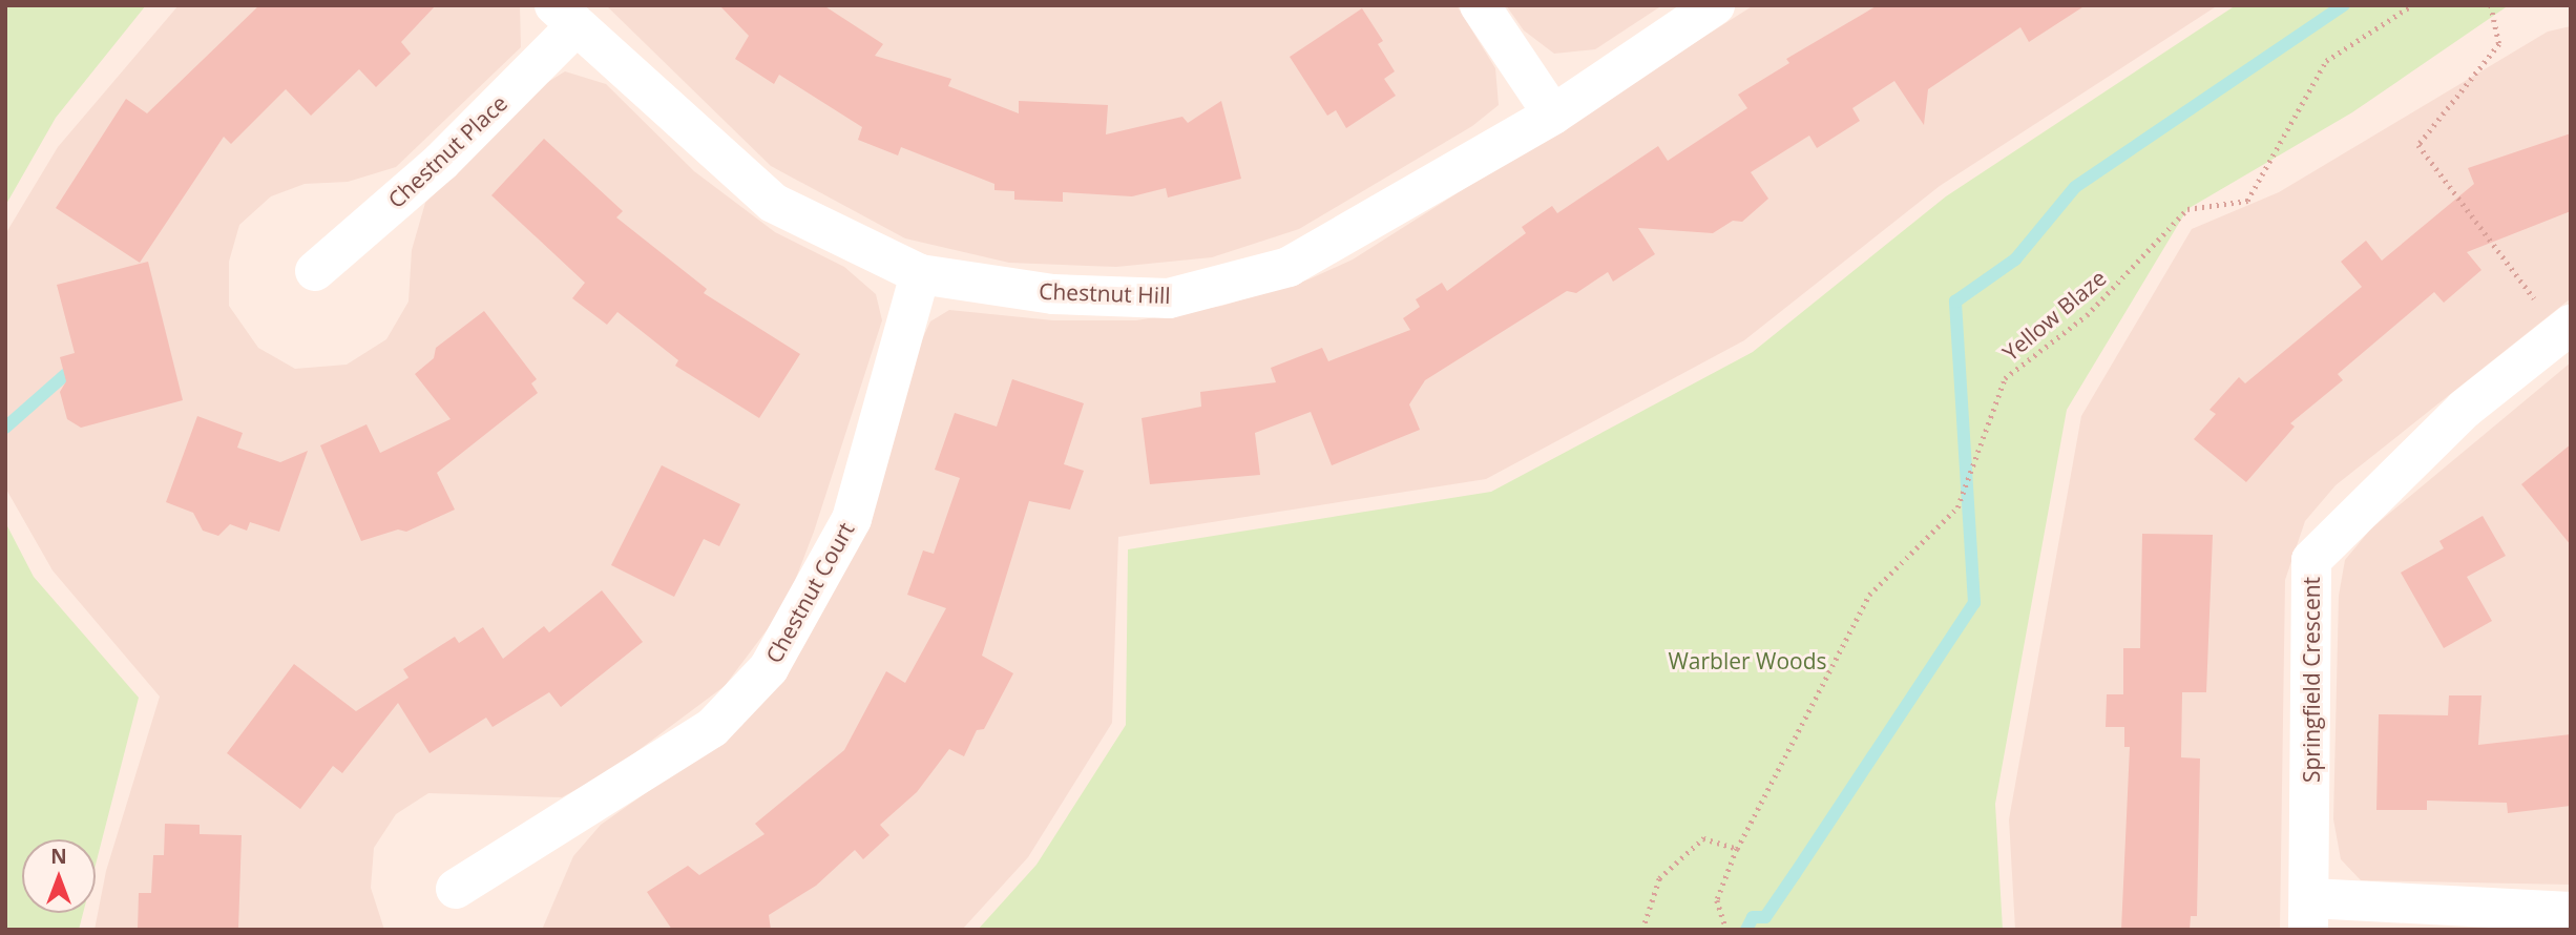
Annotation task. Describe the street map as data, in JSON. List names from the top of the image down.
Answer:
{
  "streets": {
    "street": [
      "Chestnut Place",
      "Chestnut Hill",
      "Chestnut Court",
      "Springfield Crescent"
    ],
    "path": ["Yellow Blaze"]
  },
  "crossings": [
    ["Chestnut Place", "Chestnut Hill"],
    ["Chestnut Hill", "Chestnut Court"]
  ],
  "parks": ["Warbler Woods"],
  "north": "top"
}
